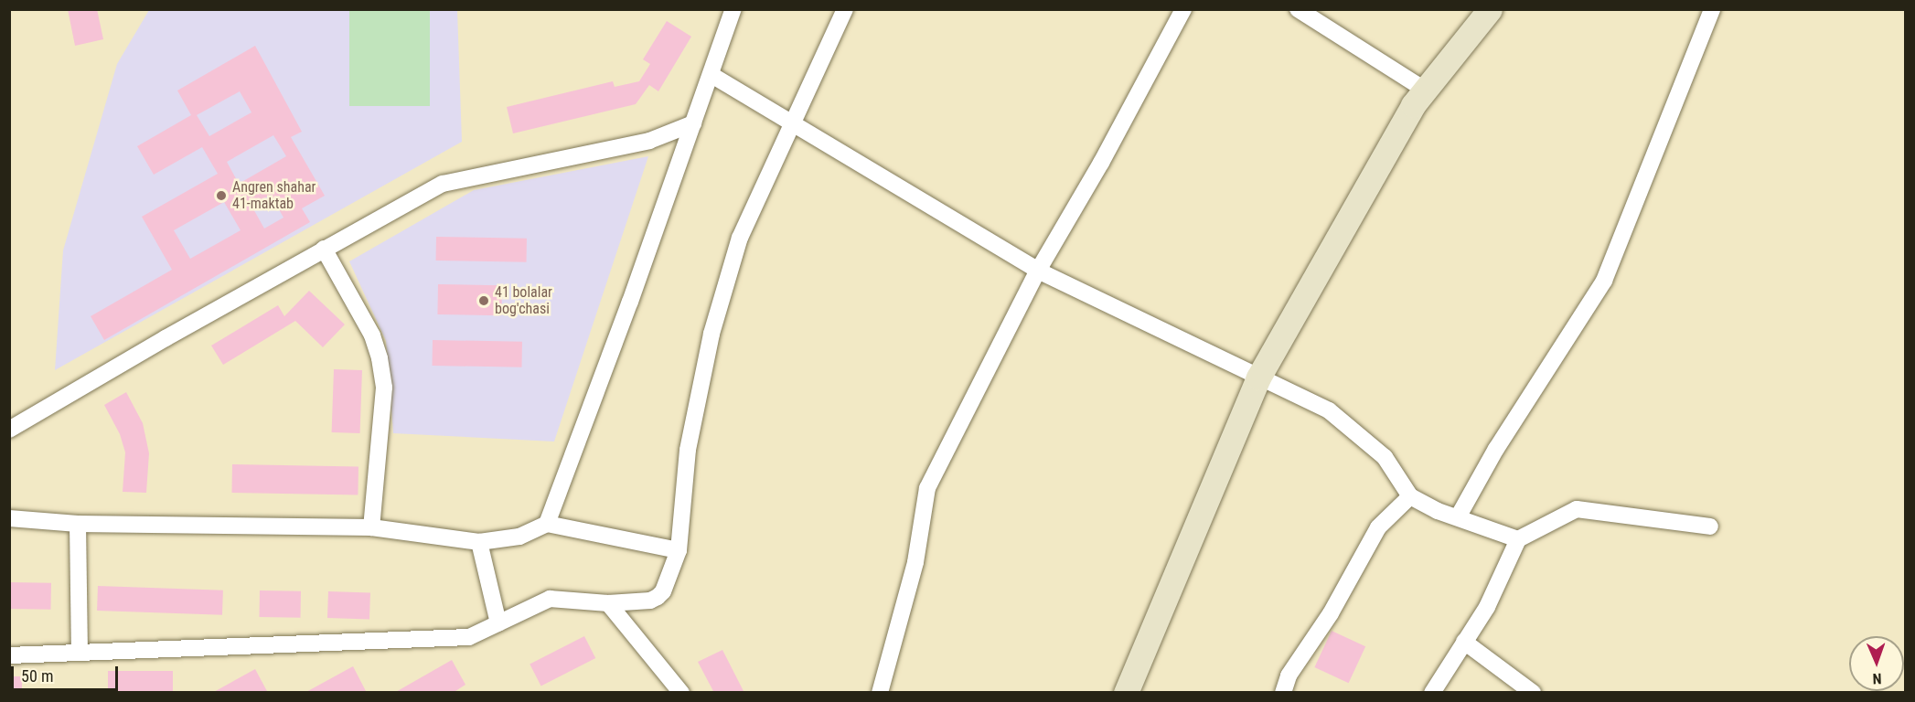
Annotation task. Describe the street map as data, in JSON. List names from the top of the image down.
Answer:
{
  "places": ["Angren shahar 41-maktab", "41 bolalar bog'chasi"],
  "scale_bar": "50 m",
  "north": "bottom"
}
